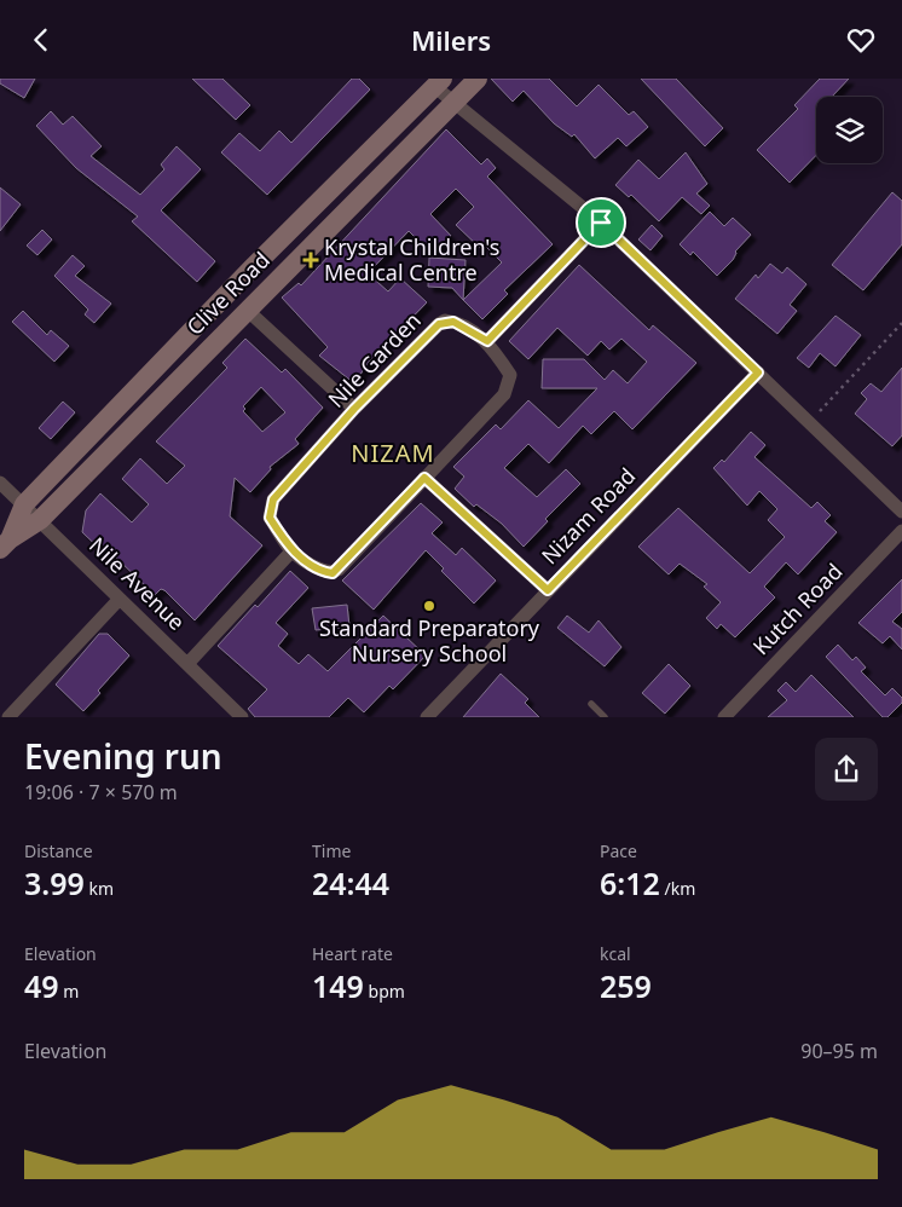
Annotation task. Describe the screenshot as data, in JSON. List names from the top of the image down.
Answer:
{
  "streets": {
    "street": [
      "Clive Road",
      "Nile Garden",
      "Nizam Road",
      "Nile Avenue",
      "Kutch Road"
    ]
  },
  "crossings": [
    ["Clive Road", "Nile Avenue"]
  ],
  "districts": ["NIZAM"],
  "places": {
    "health": ["Krystal Children's Medical Centre"],
    "other": ["Standard Preparatory Nursery School"]
  },
  "page": {
    "header": "Milers",
    "heading": ["Evening run", "19:06 · 7 × 570 m"],
    "stats": [
      ["Distance", "3.99 km"],
      ["Time", "24:44"],
      ["Pace", "6:12 /km"],
      ["Elevation", "49 m"],
      ["Heart rate", "149 bpm"],
      ["kcal", "259"]
    ],
    "chart": ["Elevation", "90–95 m"]
  }
}
